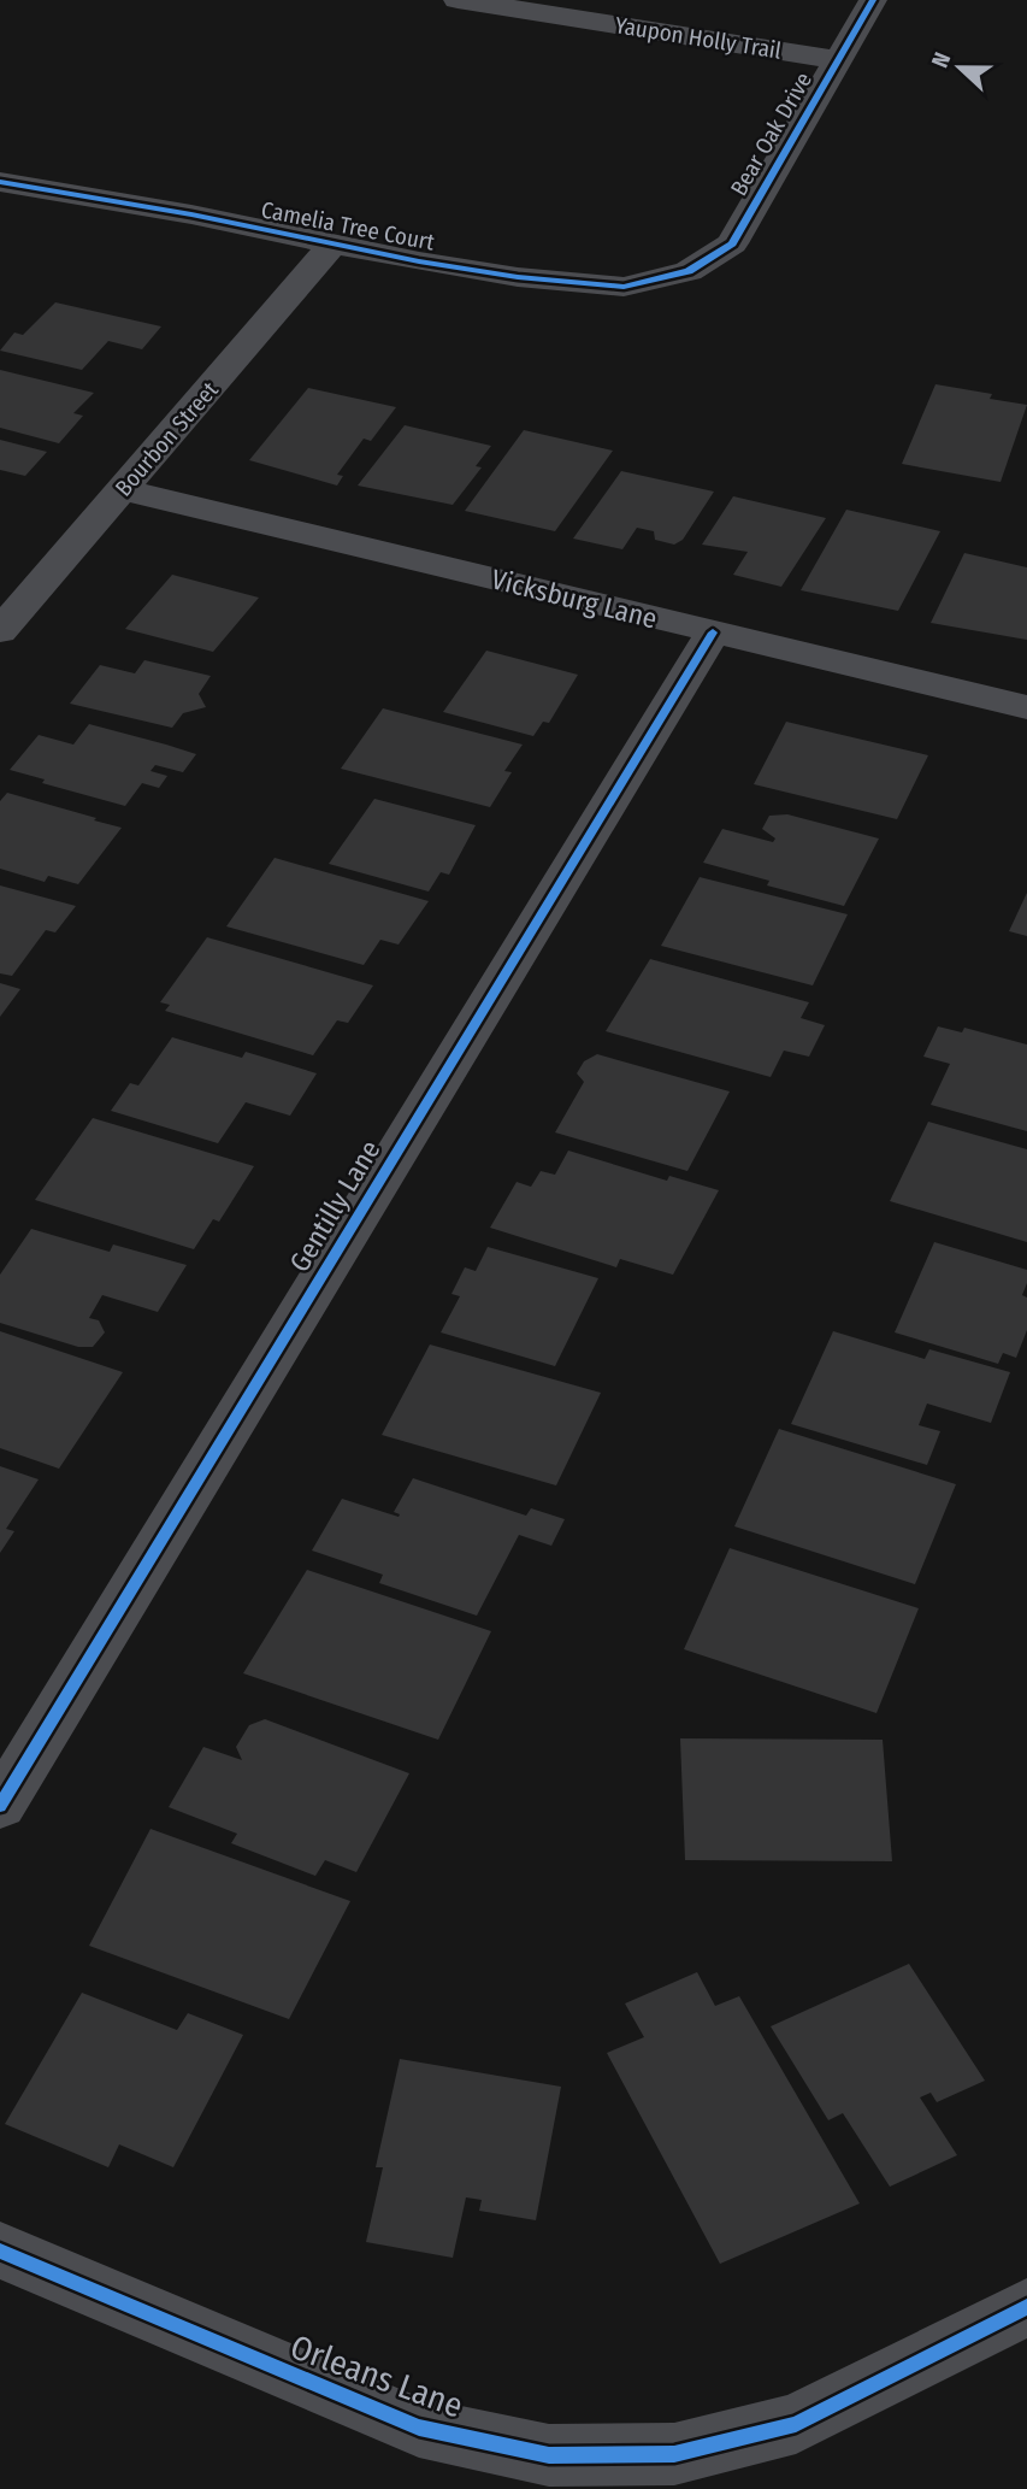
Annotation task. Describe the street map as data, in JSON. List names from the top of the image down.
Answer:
{
  "streets": {
    "street": [
      "Yaupon Holly Trail",
      "Bear Oak Drive",
      "Camelia Tree Court",
      "Bourbon Street",
      "Vicksburg Lane",
      "Gentilly Lane",
      "Orleans Lane"
    ]
  },
  "crossings": [
    ["Yaupon Holly Trail", "Bear Oak Drive"],
    ["Bear Oak Drive", "Camelia Tree Court"],
    ["Camelia Tree Court", "Bourbon Street"],
    ["Bourbon Street", "Vicksburg Lane"],
    ["Vicksburg Lane", "Gentilly Lane"]
  ],
  "north": "left"
}
